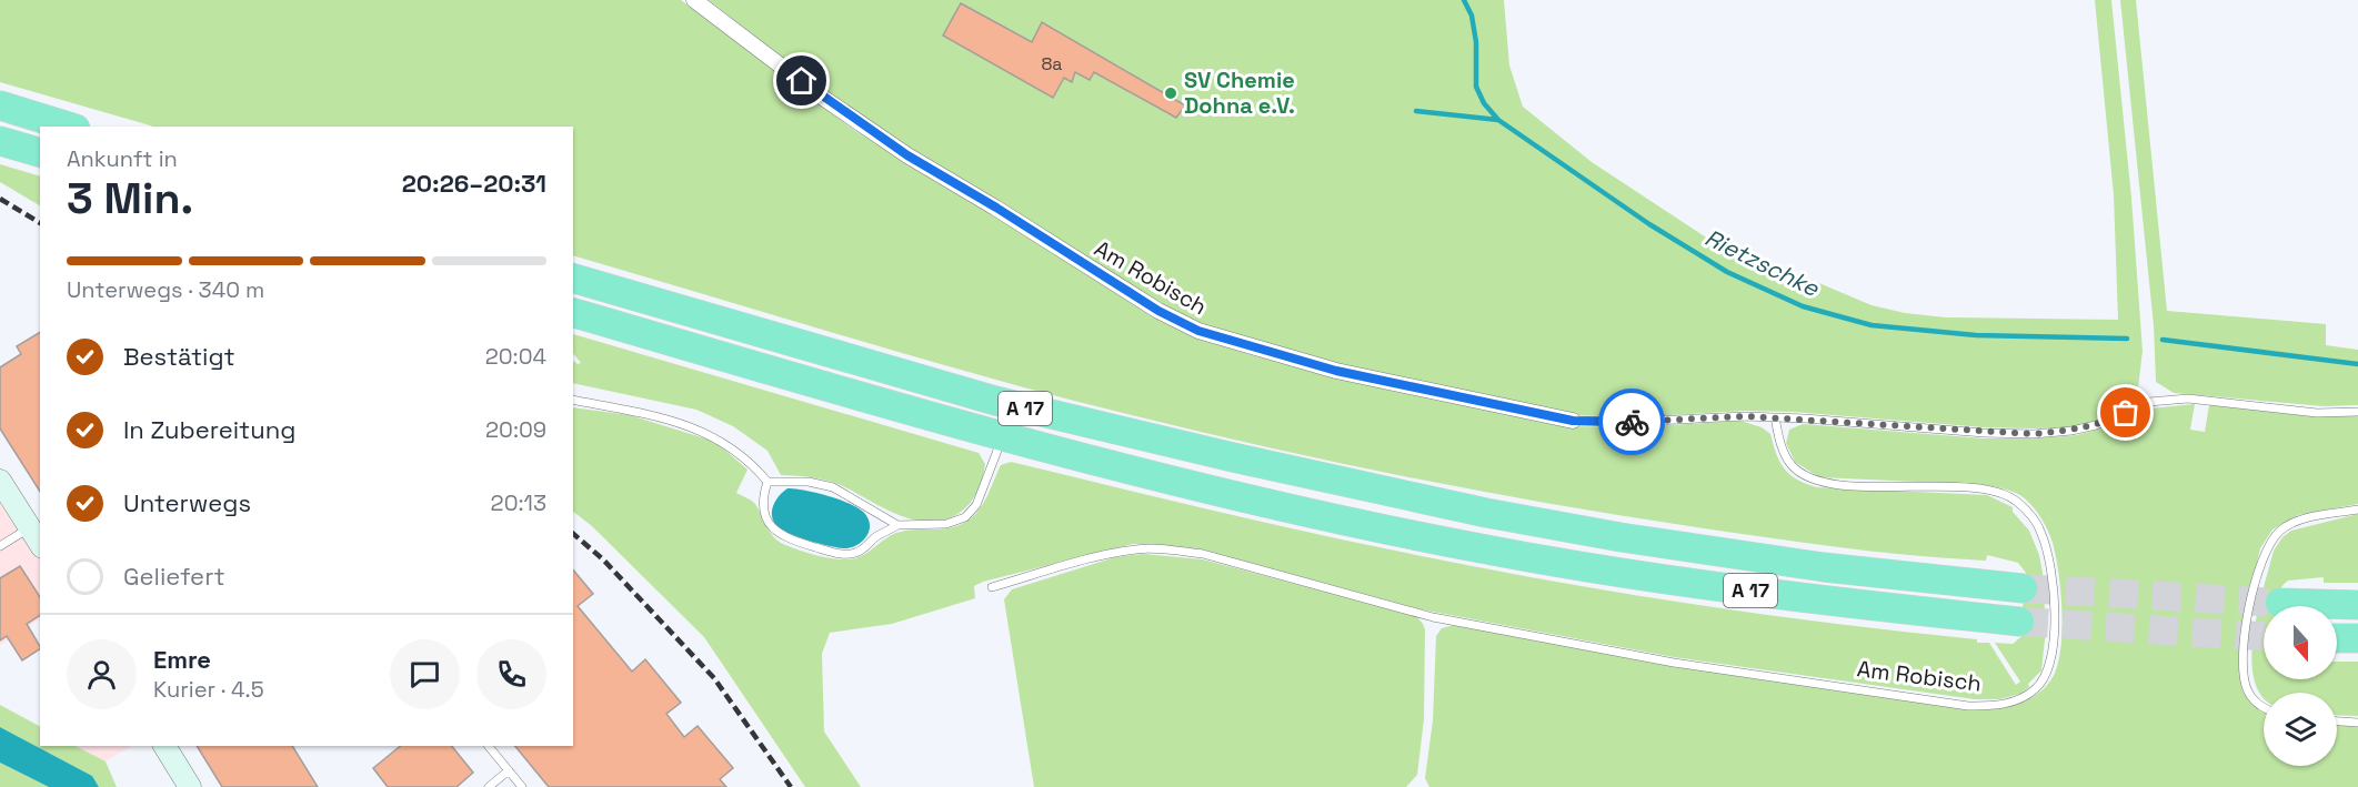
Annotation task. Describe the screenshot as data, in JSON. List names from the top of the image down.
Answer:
{
  "streets": {
    "highway": ["A 17"],
    "street": ["Am Robisch"]
  },
  "water": ["Rietzschke"],
  "places": ["SV Chemie Dohna e.V."],
  "house_numbers": ["8a"],
  "north": "bottom",
  "page": {
    "heading": ["3 Min.", "Ankunft in", "20:26–20:31"],
    "panel": ["Emre", "Kurier · 4.5"],
    "bar": "Unterwegs · 340 m",
    "list": [
      ["Bestätigt", "20:04"],
      ["In Zubereitung", "20:09"],
      ["Unterwegs", "20:13"],
      "Geliefert"
    ]
  }
}
